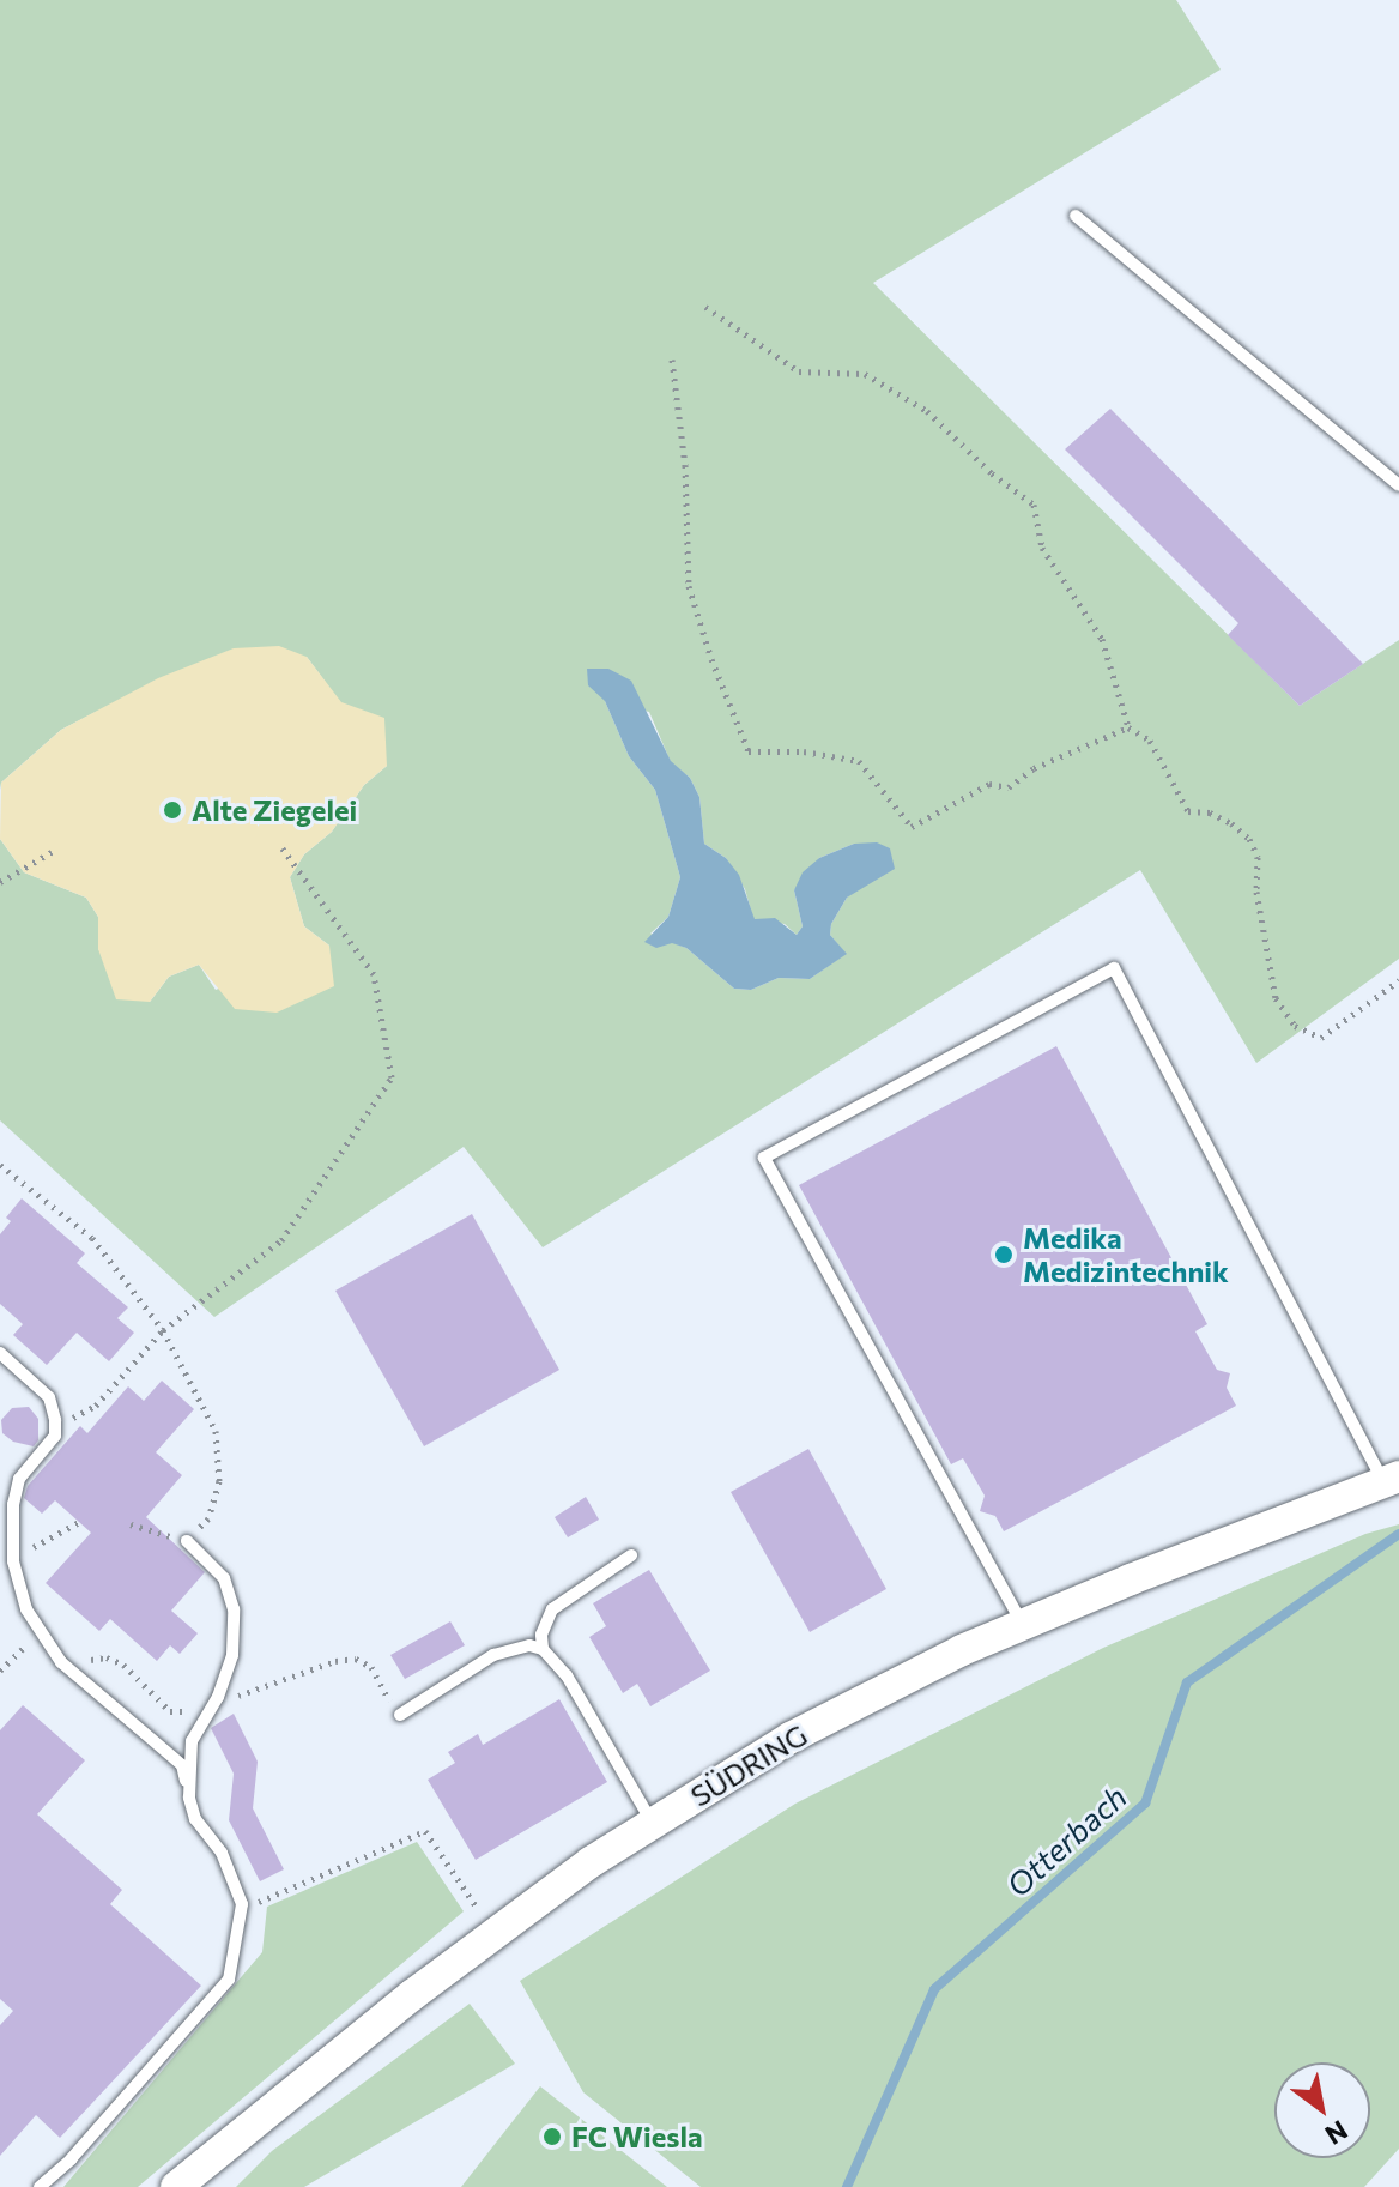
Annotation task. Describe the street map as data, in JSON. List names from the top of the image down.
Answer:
{
  "streets": {
    "street": ["SÜDRING"]
  },
  "water": ["Otterbach"],
  "places": ["Alte Ziegelei", "Medika Medizintechnik", "FC Wiesla"],
  "north": "bottom right"
}
